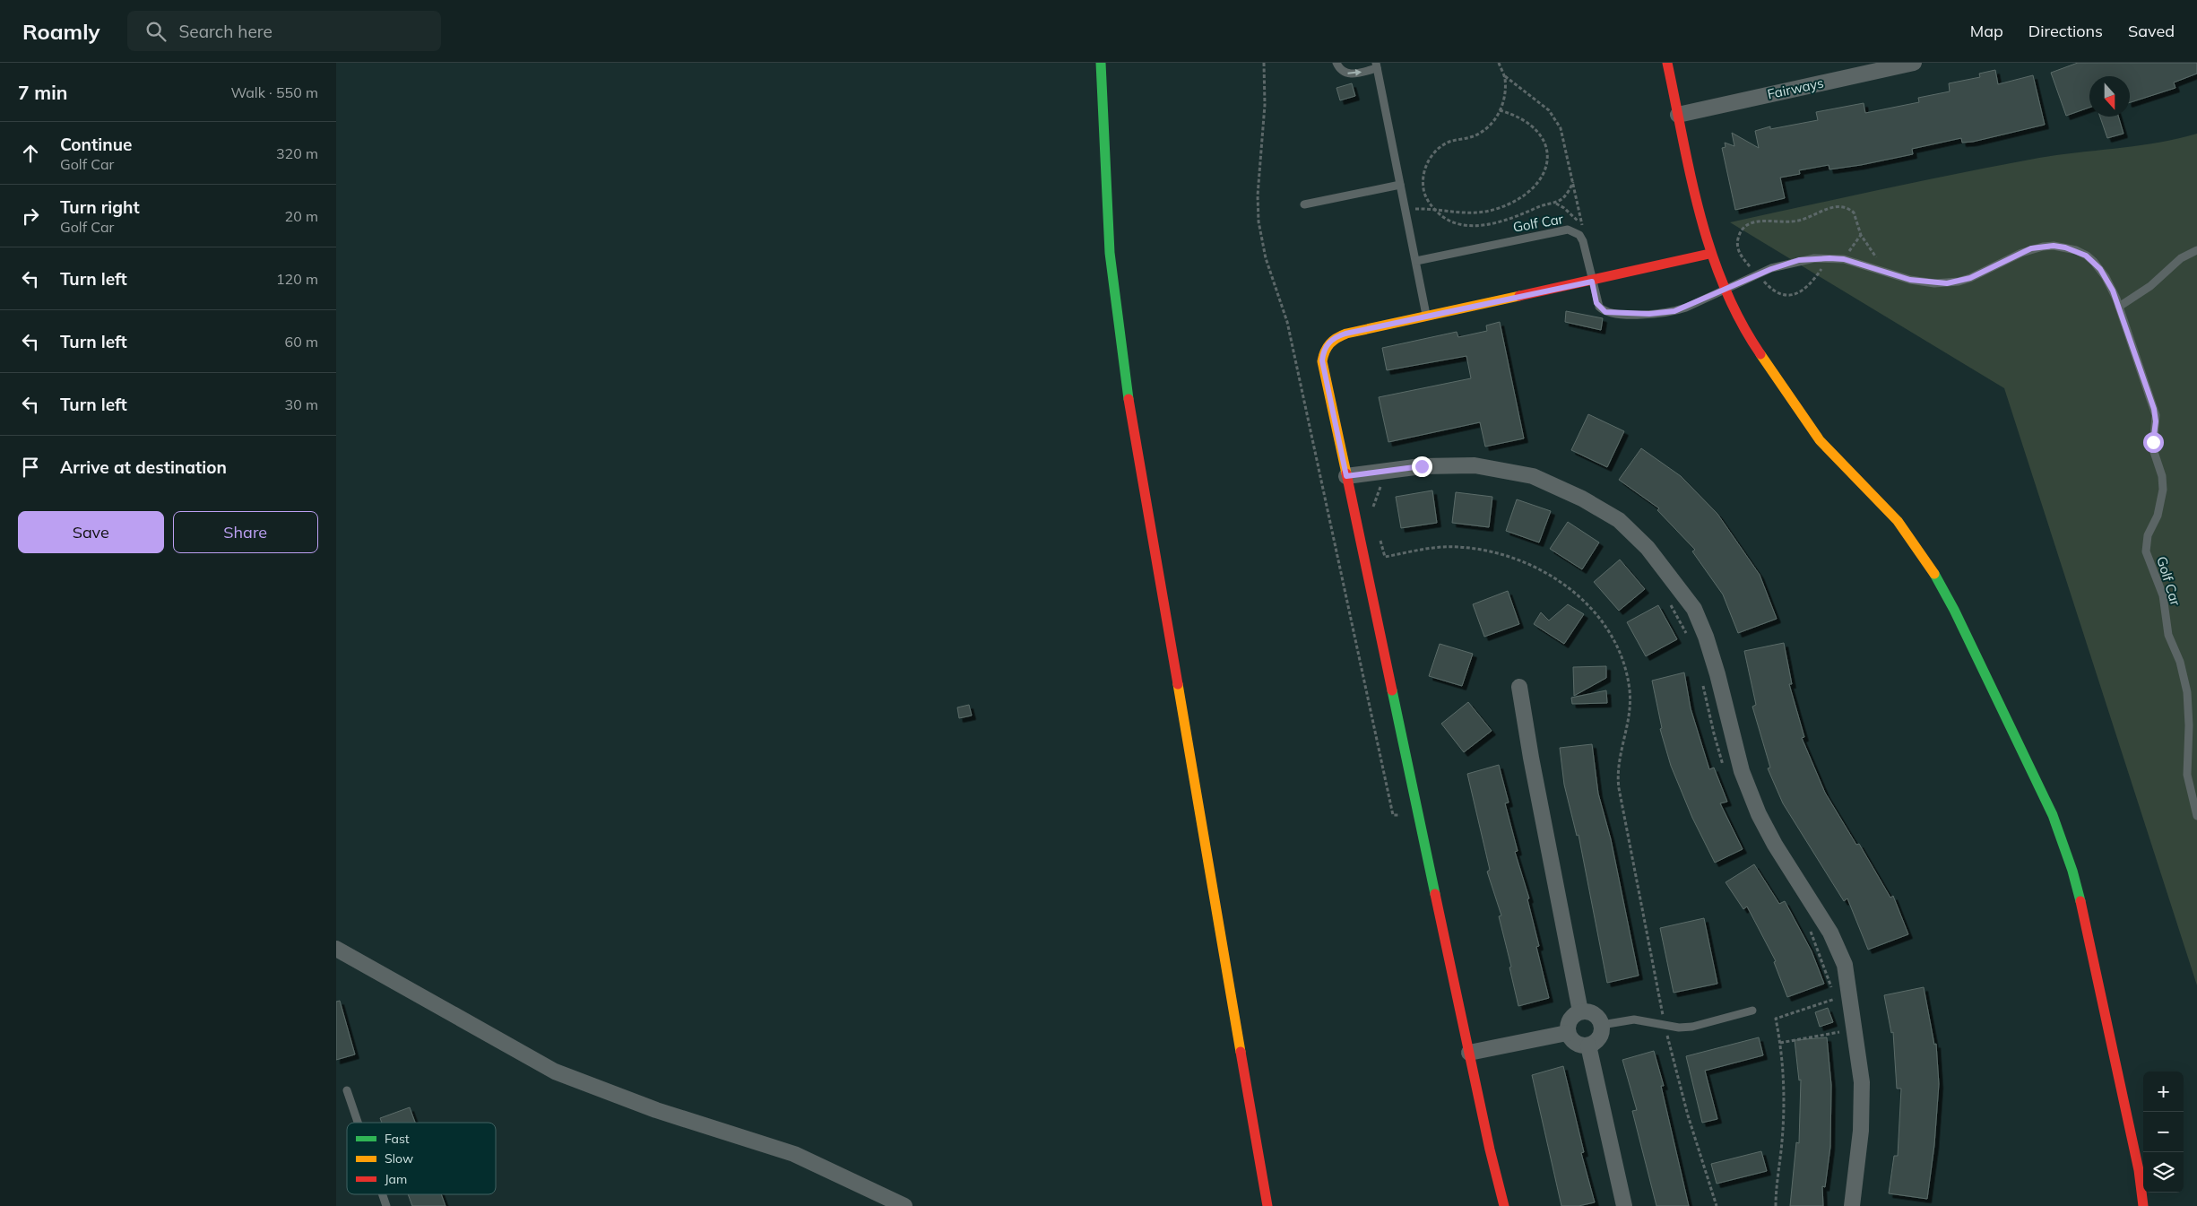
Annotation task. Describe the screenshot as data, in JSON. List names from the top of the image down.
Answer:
{
  "streets": {
    "street": ["Fairways"],
    "lane": ["Golf Car"]
  },
  "legend": ["Fast", "Slow", "Jam"],
  "north": "bottom",
  "page": {
    "header": "Roamly",
    "search": "Search here",
    "nav": ["Map", "Directions", "Saved"],
    "heading": ["7 min", "Walk · 550 m"],
    "list": [
      ["Continue", "Golf Car", "320 m"],
      ["Turn right", "Golf Car", "20 m"],
      ["Turn left", "120 m"],
      ["Turn left", "60 m"],
      ["Turn left", "30 m"],
      "Arrive at destination"
    ],
    "buttons": ["Save", "Share"],
    "map_buttons": ["+", "−"]
  }
}
